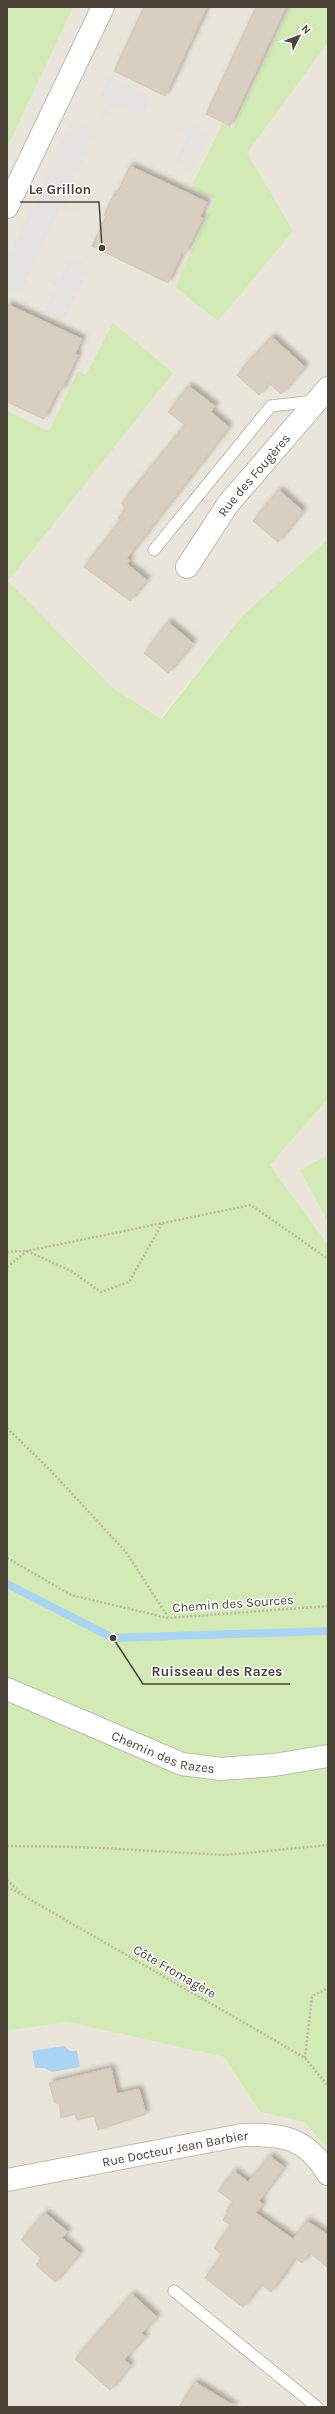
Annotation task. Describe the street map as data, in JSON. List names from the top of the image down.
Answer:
{
  "streets": {
    "street": ["Rue des Fougères", "Chemin des Razes", "Rue Docteur Jean Barbier"],
    "path": ["Chemin des Sources", "Côte Fromagère"]
  },
  "places": ["Le Grillon", "Ruisseau des Razes"],
  "north": "top right"
}
